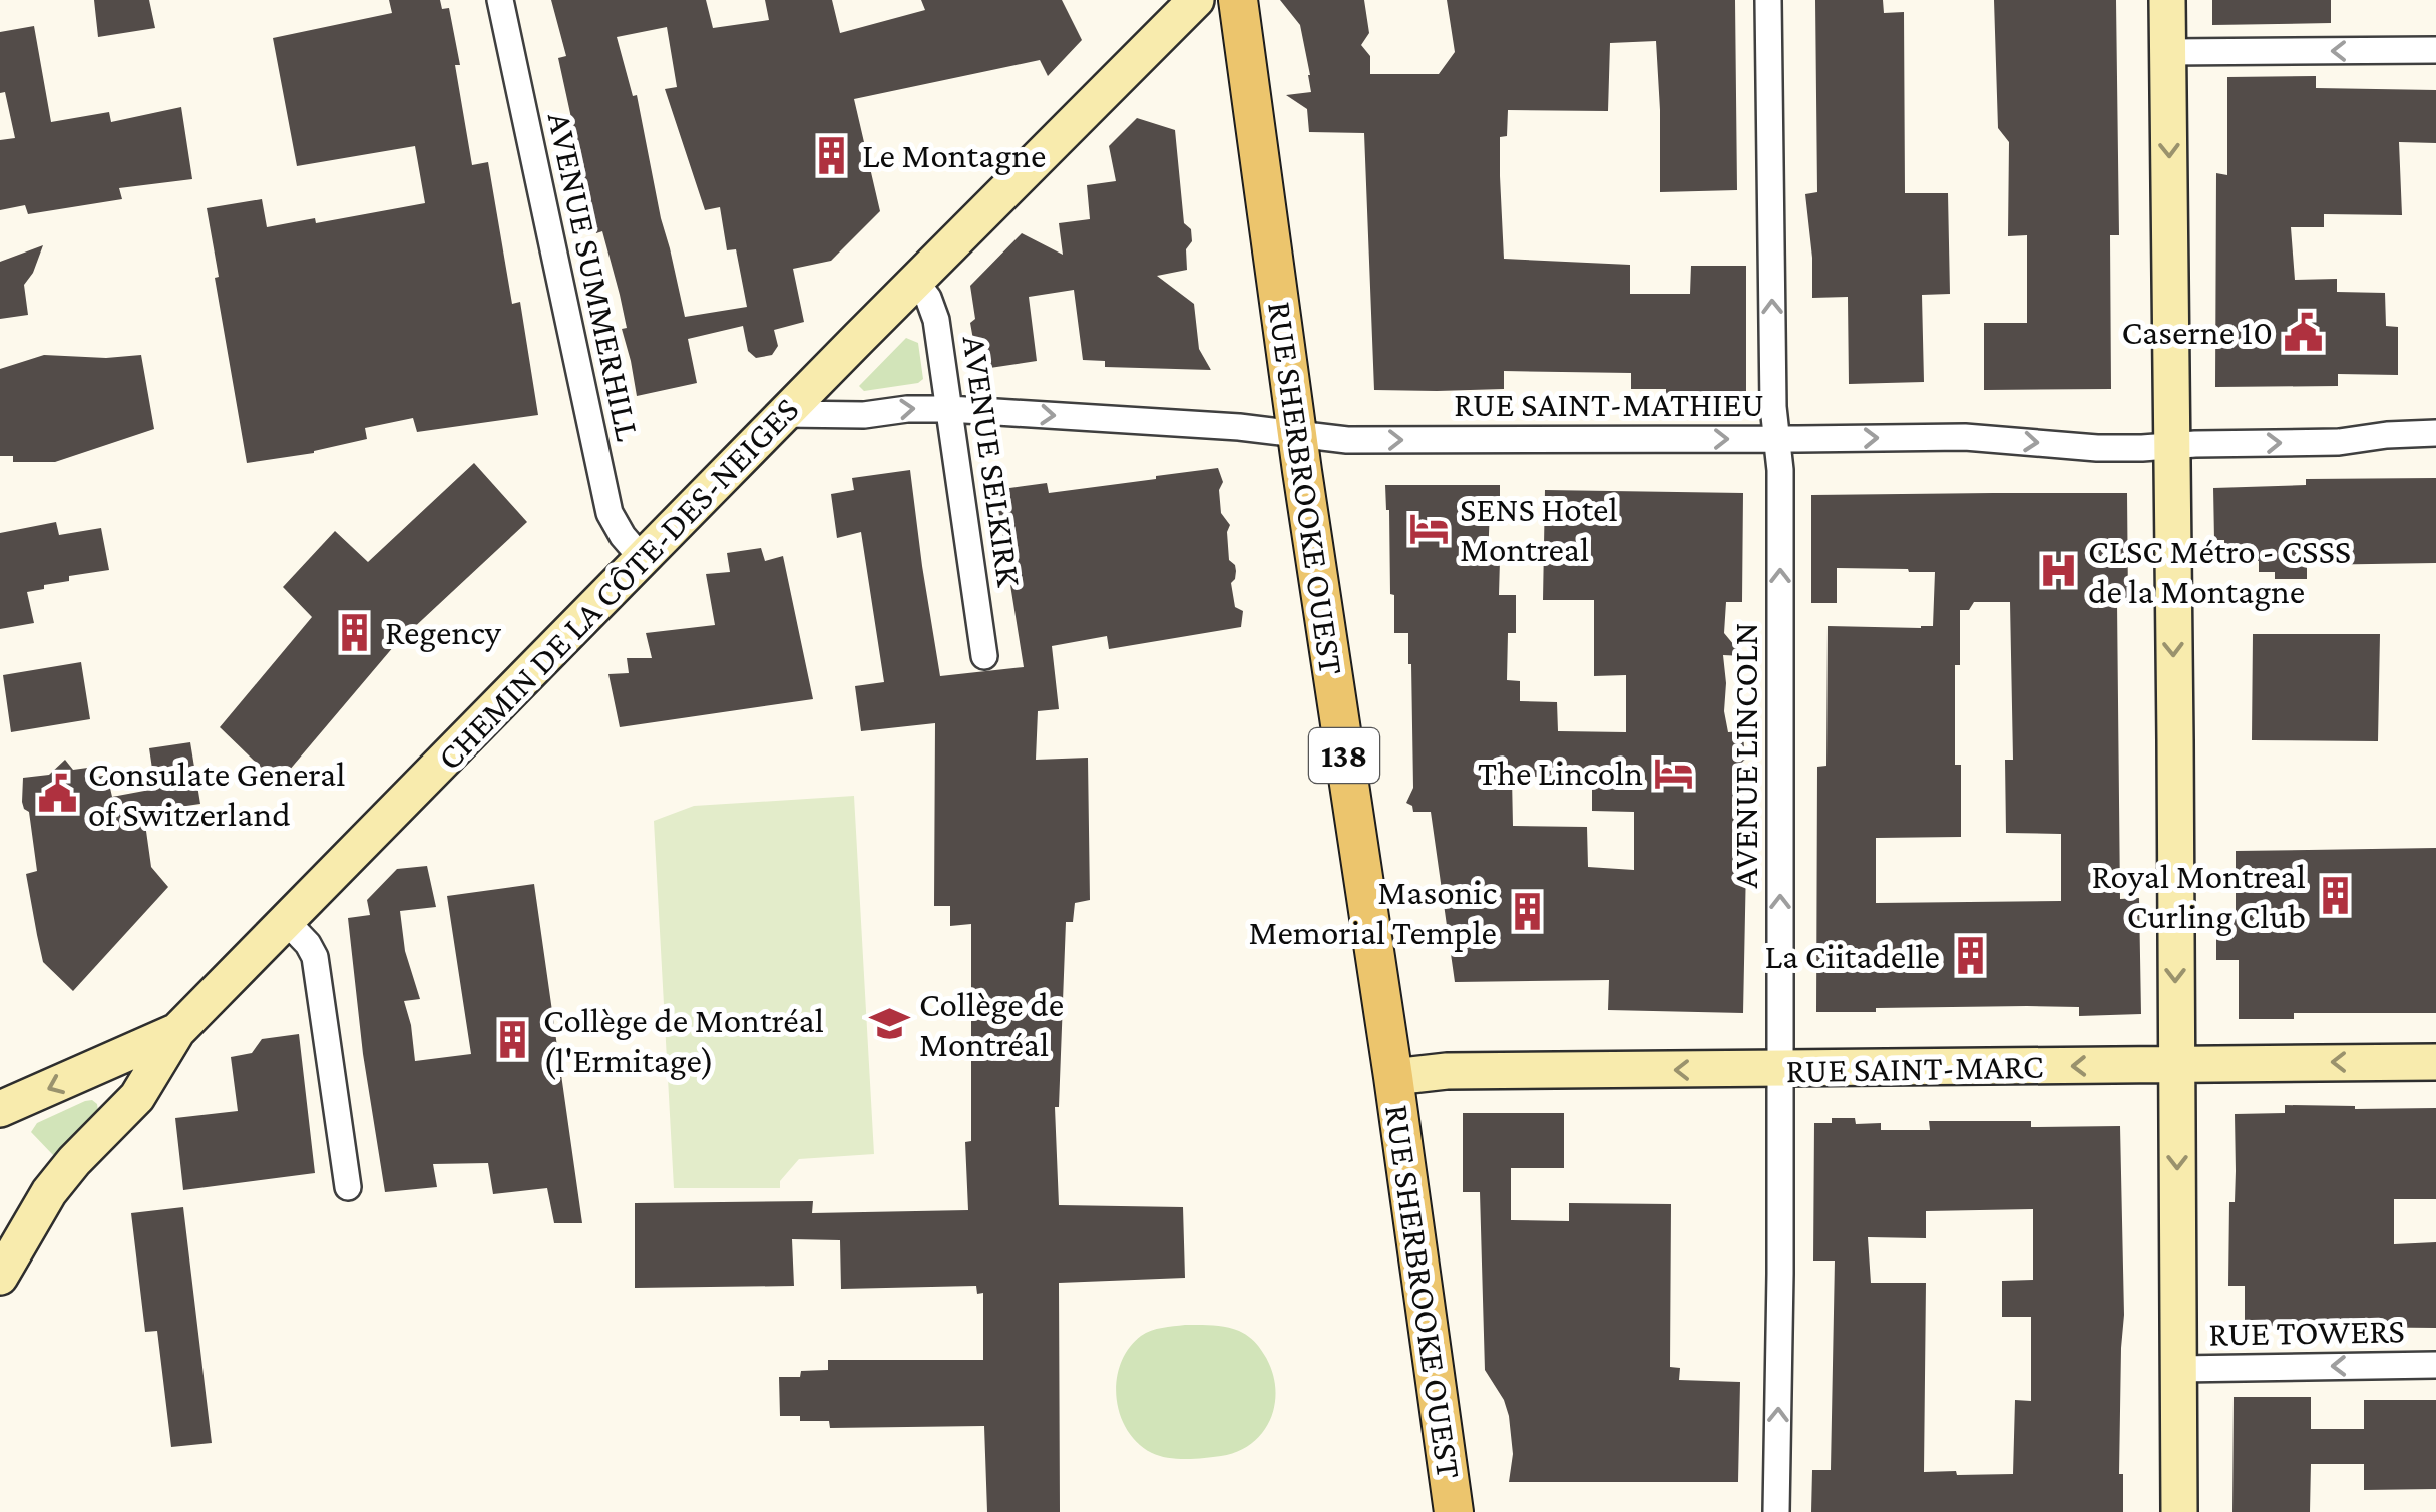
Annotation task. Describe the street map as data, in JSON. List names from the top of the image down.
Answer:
{
  "streets": {
    "main road": ["RUE SHERBROOKE OUEST", "138"],
    "street": [
      "AVENUE SUMMERHILL",
      "RUE SAINT-MATHIEU",
      "AVENUE SELKIRK",
      "CHEMIN DE LA CÔTE-DES-NEIGES",
      "AVENUE LINCOLN",
      "RUE SAINT-MARC",
      "RUE TOWERS"
    ]
  },
  "crossings": [
    ["AVENUE SUMMERHILL", "CHEMIN DE LA CÔTE-DES-NEIGES"],
    ["RUE SAINT-MATHIEU", "AVENUE SELKIRK"],
    ["RUE SAINT-MATHIEU", "RUE SHERBROOKE OUEST"],
    ["RUE SAINT-MATHIEU", "CHEMIN DE LA CÔTE-DES-NEIGES"],
    ["RUE SAINT-MATHIEU", "AVENUE LINCOLN"],
    ["AVENUE SELKIRK", "CHEMIN DE LA CÔTE-DES-NEIGES"],
    ["RUE SHERBROOKE OUEST", "RUE SAINT-MARC"],
    ["AVENUE LINCOLN", "RUE SAINT-MARC"]
  ],
  "one_way": [
    "RUE SAINT-MATHIEU",
    "AVENUE LINCOLN",
    "RUE SAINT-MARC",
    "RUE TOWERS"
  ],
  "places": {
    "building": [
      "Le Montagne",
      "Regency",
      "Royal Montreal Curling Club",
      "Masonic Memorial Temple",
      "La Ciitadelle",
      "Collège de Montréal (l'Ermitage)"
    ],
    "public building": ["Caserne 10", "Consulate General of Switzerland"],
    "hotel": ["SENS Hotel Montreal", "The Lincoln"],
    "hospital": ["CLSC Métro - CSSS de la Montagne"],
    "school or university": ["Collège de Montréal"]
  }
}
